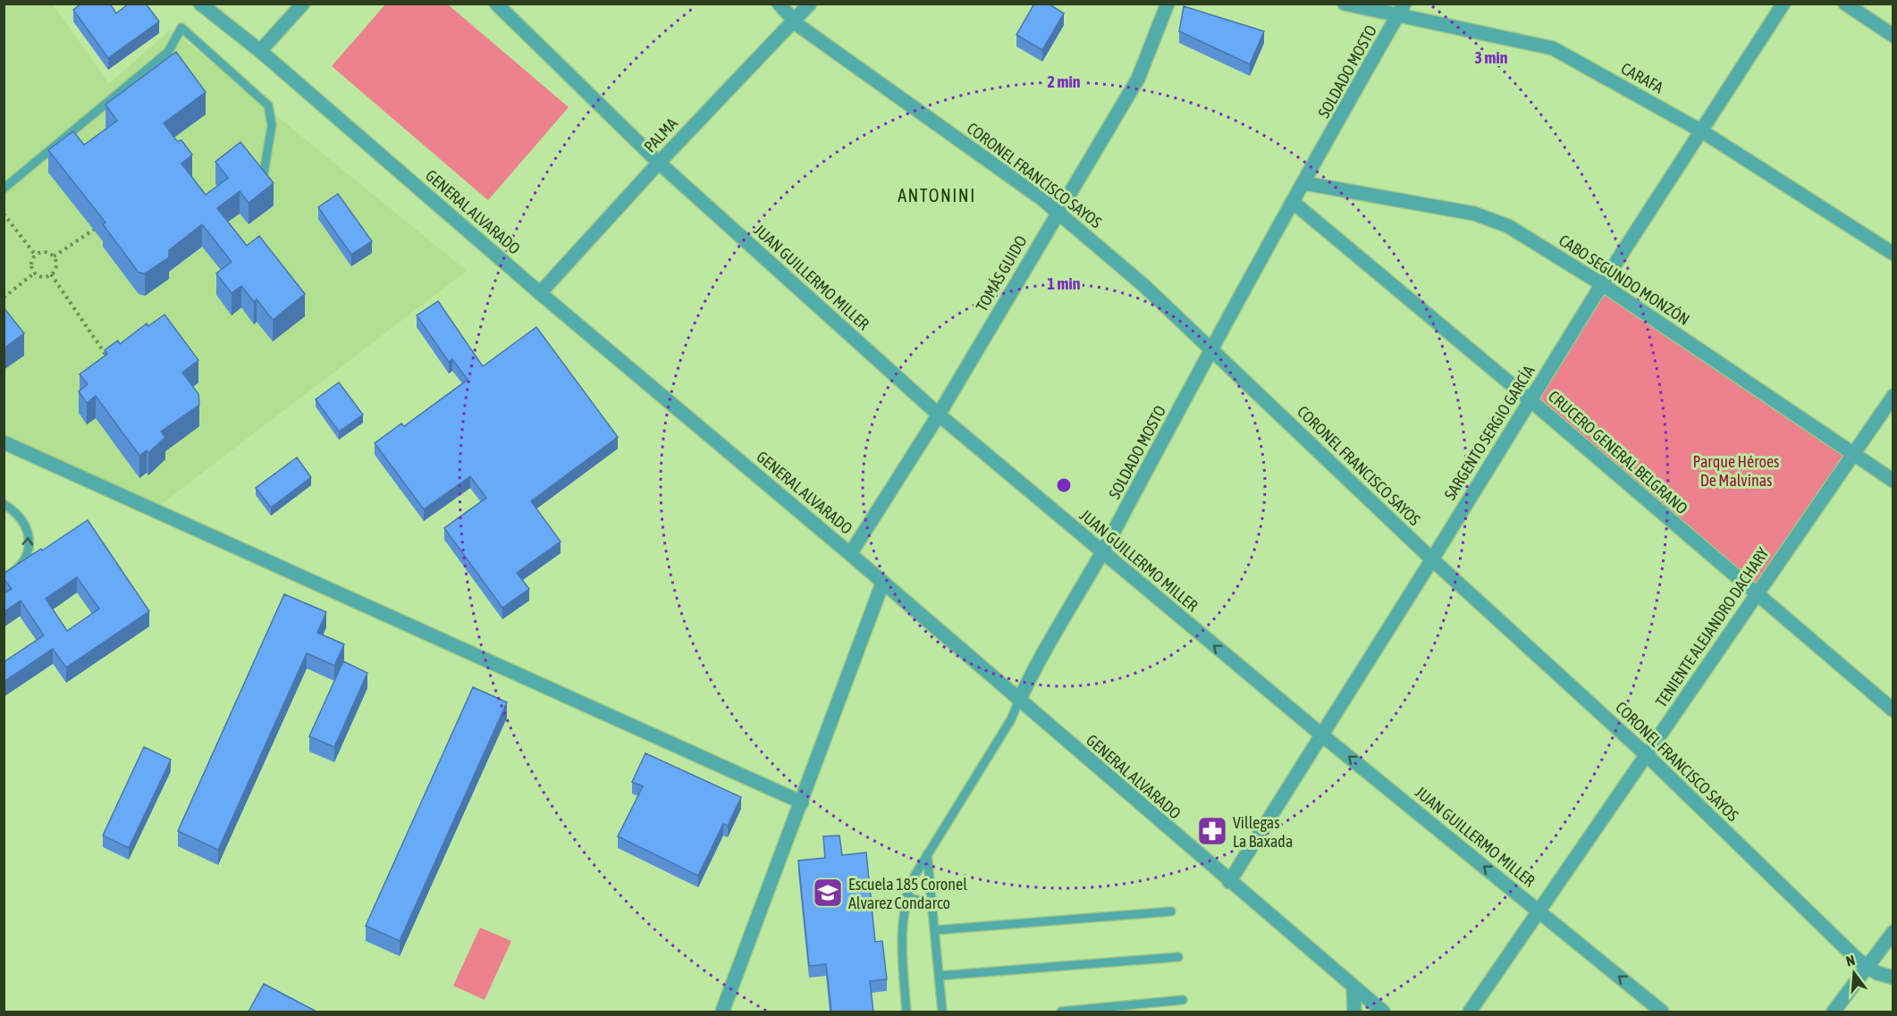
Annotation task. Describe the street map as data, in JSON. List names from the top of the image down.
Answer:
{
  "streets": {
    "street": [
      "SOLDADO MOSTO",
      "CARAFA",
      "PALMA",
      "CORONEL FRANCISCO SAYOS",
      "GENERAL ALVARADO",
      "TOMÁS GUIDO",
      "JUAN GUILLERMO MILLER",
      "CABO SEGUNDO MONZÓN",
      "SARGENTO SERGIO GARCÍA",
      "CRUCERO GENERAL BELGRANO",
      "TENIENTE ALEJANDRO DACHARY"
    ]
  },
  "crossings": [
    ["SOLDADO MOSTO", "CARAFA"],
    ["SOLDADO MOSTO", "CORONEL FRANCISCO SAYOS"],
    ["SOLDADO MOSTO", "GENERAL ALVARADO"],
    ["SOLDADO MOSTO", "JUAN GUILLERMO MILLER"],
    ["SOLDADO MOSTO", "CABO SEGUNDO MONZÓN"],
    ["SOLDADO MOSTO", "CRUCERO GENERAL BELGRANO"],
    ["CARAFA", "SARGENTO SERGIO GARCÍA"],
    ["PALMA", "CORONEL FRANCISCO SAYOS"],
    ["PALMA", "GENERAL ALVARADO"],
    ["PALMA", "JUAN GUILLERMO MILLER"],
    ["CORONEL FRANCISCO SAYOS", "TOMÁS GUIDO"],
    ["CORONEL FRANCISCO SAYOS", "SARGENTO SERGIO GARCÍA"],
    ["CORONEL FRANCISCO SAYOS", "TENIENTE ALEJANDRO DACHARY"],
    ["GENERAL ALVARADO", "TOMÁS GUIDO"],
    ["GENERAL ALVARADO", "SARGENTO SERGIO GARCÍA"],
    ["TOMÁS GUIDO", "JUAN GUILLERMO MILLER"],
    ["JUAN GUILLERMO MILLER", "SARGENTO SERGIO GARCÍA"],
    ["JUAN GUILLERMO MILLER", "TENIENTE ALEJANDRO DACHARY"],
    ["CABO SEGUNDO MONZÓN", "SARGENTO SERGIO GARCÍA"],
    ["CABO SEGUNDO MONZÓN", "TENIENTE ALEJANDRO DACHARY"],
    ["SARGENTO SERGIO GARCÍA", "CRUCERO GENERAL BELGRANO"],
    ["CRUCERO GENERAL BELGRANO", "TENIENTE ALEJANDRO DACHARY"]
  ],
  "one_way": ["JUAN GUILLERMO MILLER"],
  "districts": ["ANTONINI"],
  "parks": ["Parque Héroes De Malvinas"],
  "places": {
    "pharmacy": ["Villegas La Baxada"],
    "school or university": ["Escuela 185 Coronel Alvarez Condarco"]
  },
  "north": "top",
  "rings": ["3 min", "2 min", "1 min"]
}
